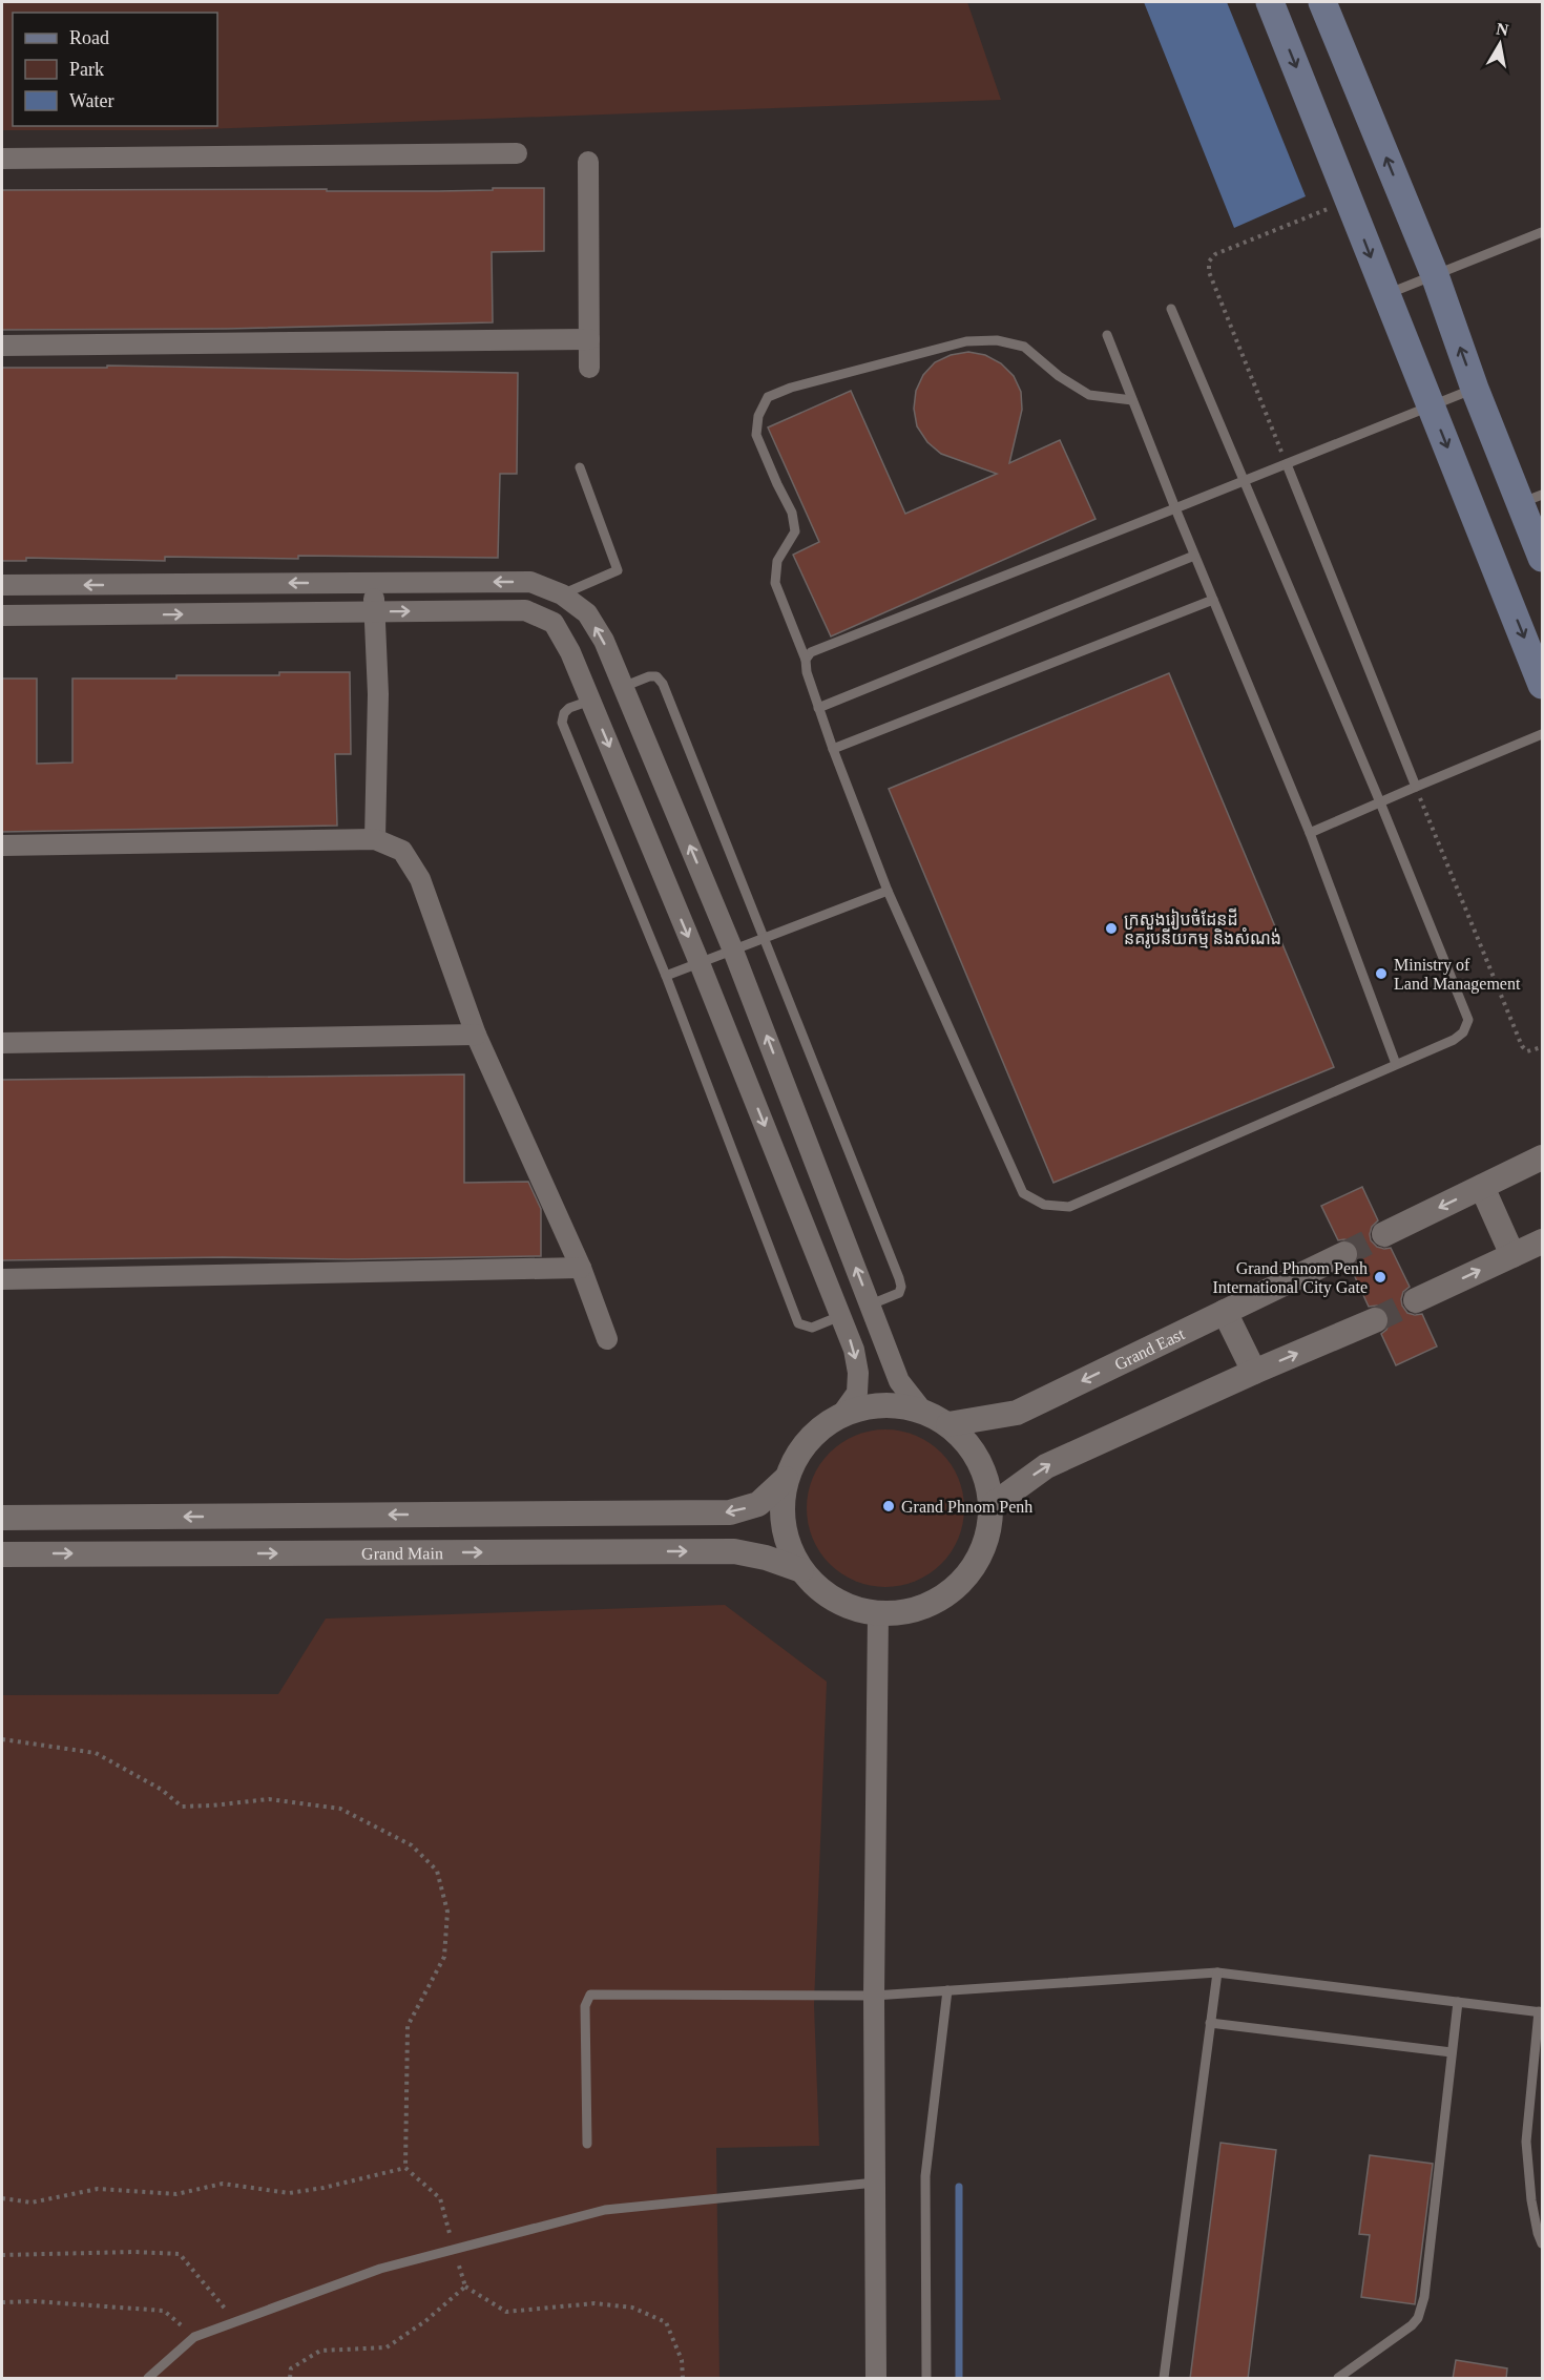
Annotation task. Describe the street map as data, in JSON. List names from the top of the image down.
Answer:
{
  "streets": {
    "street": ["Grand East", "Grand Main"]
  },
  "crossings": [
    ["Grand East", "Grand Main"]
  ],
  "places": [
    "ក្រសួងរៀបចំដែនដី នគរូបនីយកម្ម និងសំណង់",
    "Ministry of Land Management",
    "Grand Phnom Penh International City Gate",
    "Grand Phnom Penh"
  ],
  "legend": ["Road", "Park", "Water"],
  "north": "top"
}
